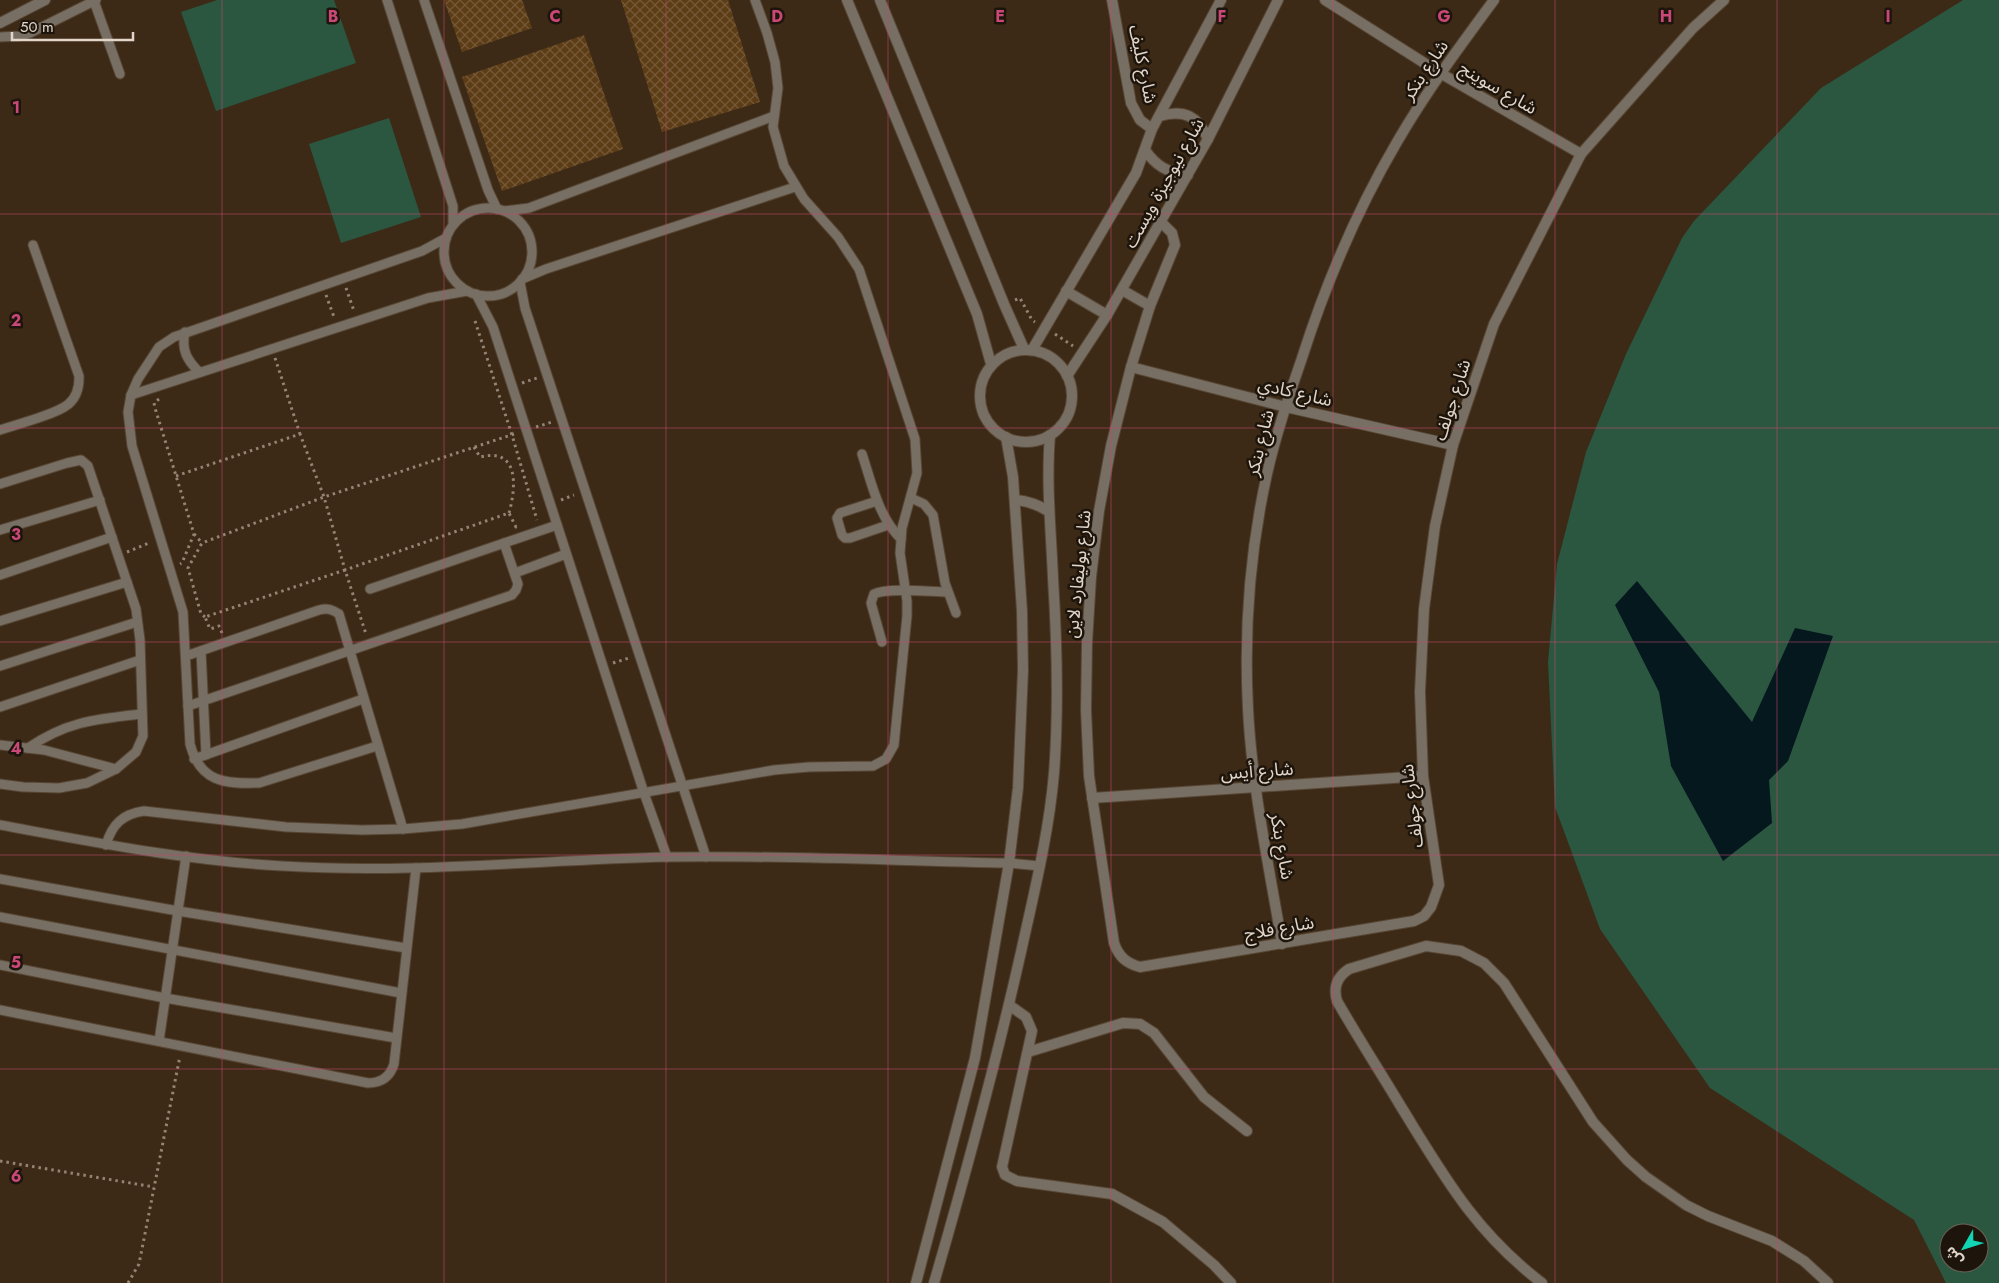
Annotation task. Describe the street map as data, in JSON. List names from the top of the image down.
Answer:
{
  "streets": {
    "street": [
      "شارع كليف",
      "شارع بنكر",
      "شارع سوينج",
      "شارع نيوجيزة ويست",
      "شارع كادي",
      "شارع جولف",
      "شارع بوليفارد لاين",
      "شارع أيس",
      "شارع فلاج"
    ]
  },
  "crossings": [
    ["شارع كليف", "شارع نيوجيزة ويست"],
    ["شارع بنكر", "شارع سوينج"],
    ["شارع بنكر", "شارع كادي"],
    ["شارع بنكر", "شارع أيس"],
    ["شارع بنكر", "شارع فلاج"],
    ["شارع سوينج", "شارع جولف"],
    ["شارع نيوجيزة ويست", "شارع بوليفارد لاين"],
    ["شارع كادي", "شارع جولف"],
    ["شارع كادي", "شارع بوليفارد لاين"],
    ["شارع جولف", "شارع أيس"],
    ["شارع جولف", "شارع فلاج"],
    ["شارع بوليفارد لاين", "شارع أيس"],
    ["شارع بوليفارد لاين", "شارع فلاج"]
  ],
  "scale_bar": "50 m",
  "north": "bottom left",
  "grid": {
    "columns": [
      "B",
      "C",
      "D",
      "E",
      "F",
      "G",
      "H",
      "I"
    ],
    "rows": [
      "1",
      "2",
      "3",
      "4",
      "5",
      "6"
    ]
  }
}
